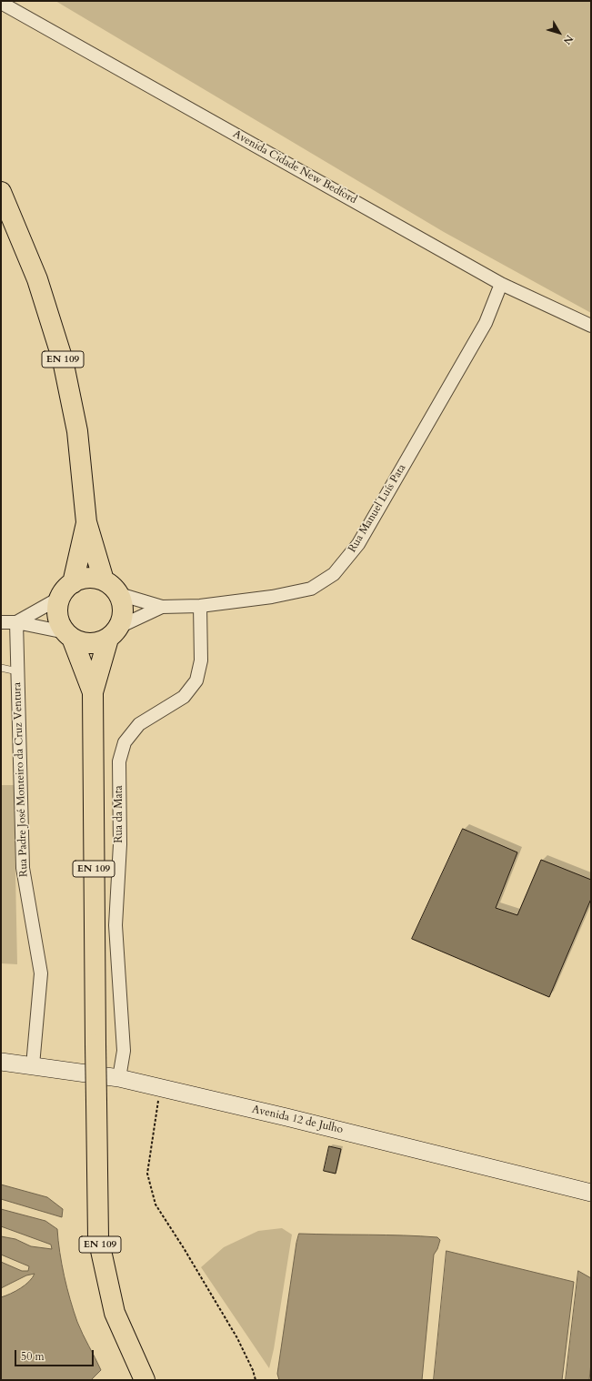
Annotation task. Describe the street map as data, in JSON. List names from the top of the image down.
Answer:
{
  "streets": {
    "main road": ["EN 109", "Avenida 12 de Julho"],
    "street": [
      "Avenida Cidade New Bedford",
      "Rua Manuel Luís Pata",
      "Rua Padre José Monteiro da Cruz Ventura",
      "Rua da Mata"
    ]
  },
  "crossings": [
    ["Avenida Cidade New Bedford", "Rua Manuel Luís Pata"],
    ["Rua Manuel Luís Pata", "Rua da Mata"],
    ["Rua Padre José Monteiro da Cruz Ventura", "Avenida 12 de Julho"],
    ["Rua da Mata", "Avenida 12 de Julho"]
  ],
  "scale_bar": "50 m",
  "north": "bottom right"
}
